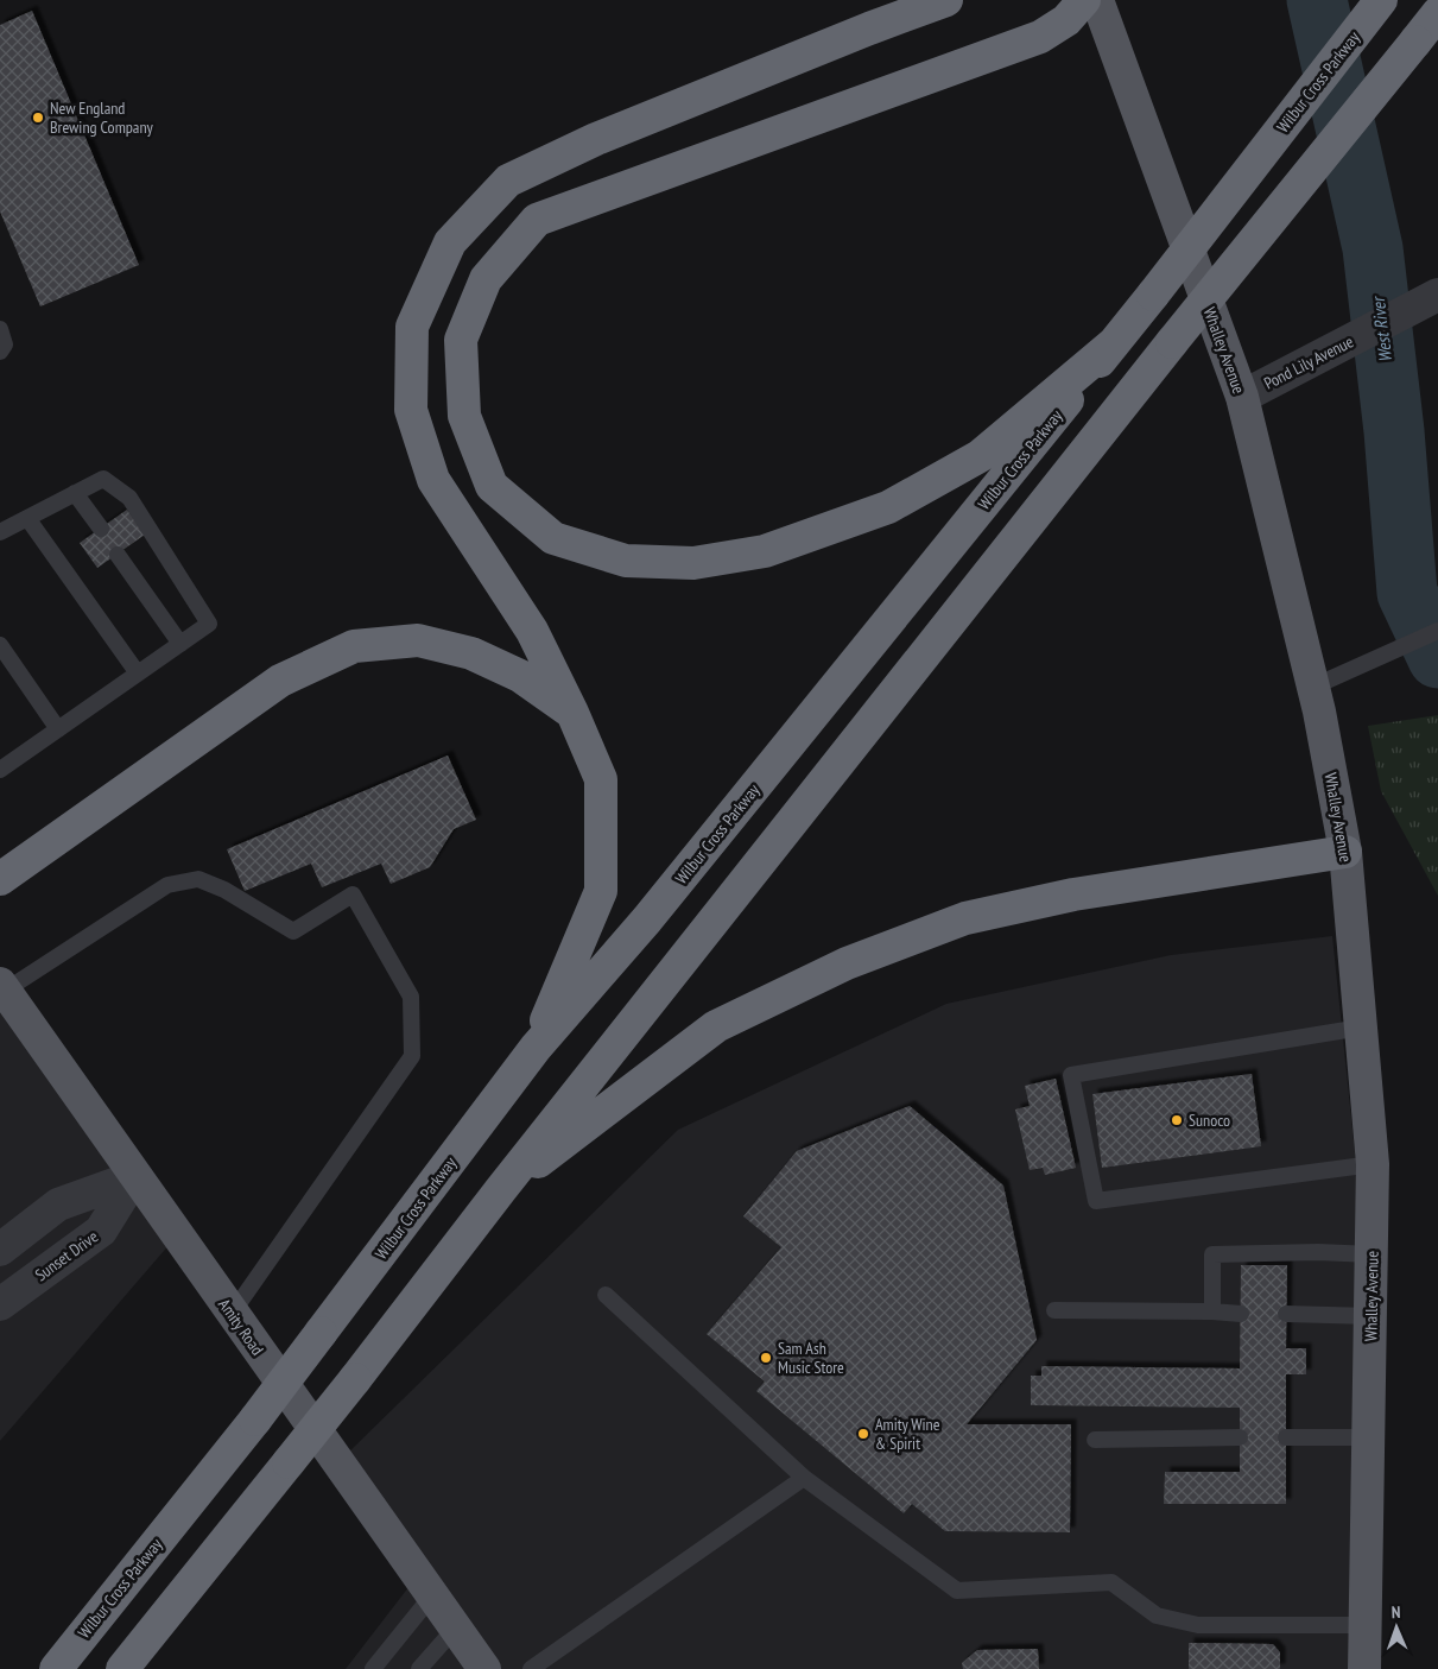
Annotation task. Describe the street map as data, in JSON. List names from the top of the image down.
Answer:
{
  "streets": {
    "highway": ["Wilbur Cross Parkway"],
    "main road": ["Whalley Avenue", "Amity Road"],
    "street": ["Pond Lily Avenue", "Sunset Drive"]
  },
  "crossings": [
    ["Whalley Avenue", "Pond Lily Avenue"],
    ["Sunset Drive", "Amity Road"]
  ],
  "water": ["West River"],
  "places": [
    "New England Brewing Company",
    "Sunoco",
    "Sam Ash Music Store",
    "Amity Wine & Spirit"
  ],
  "north": "top"
}
